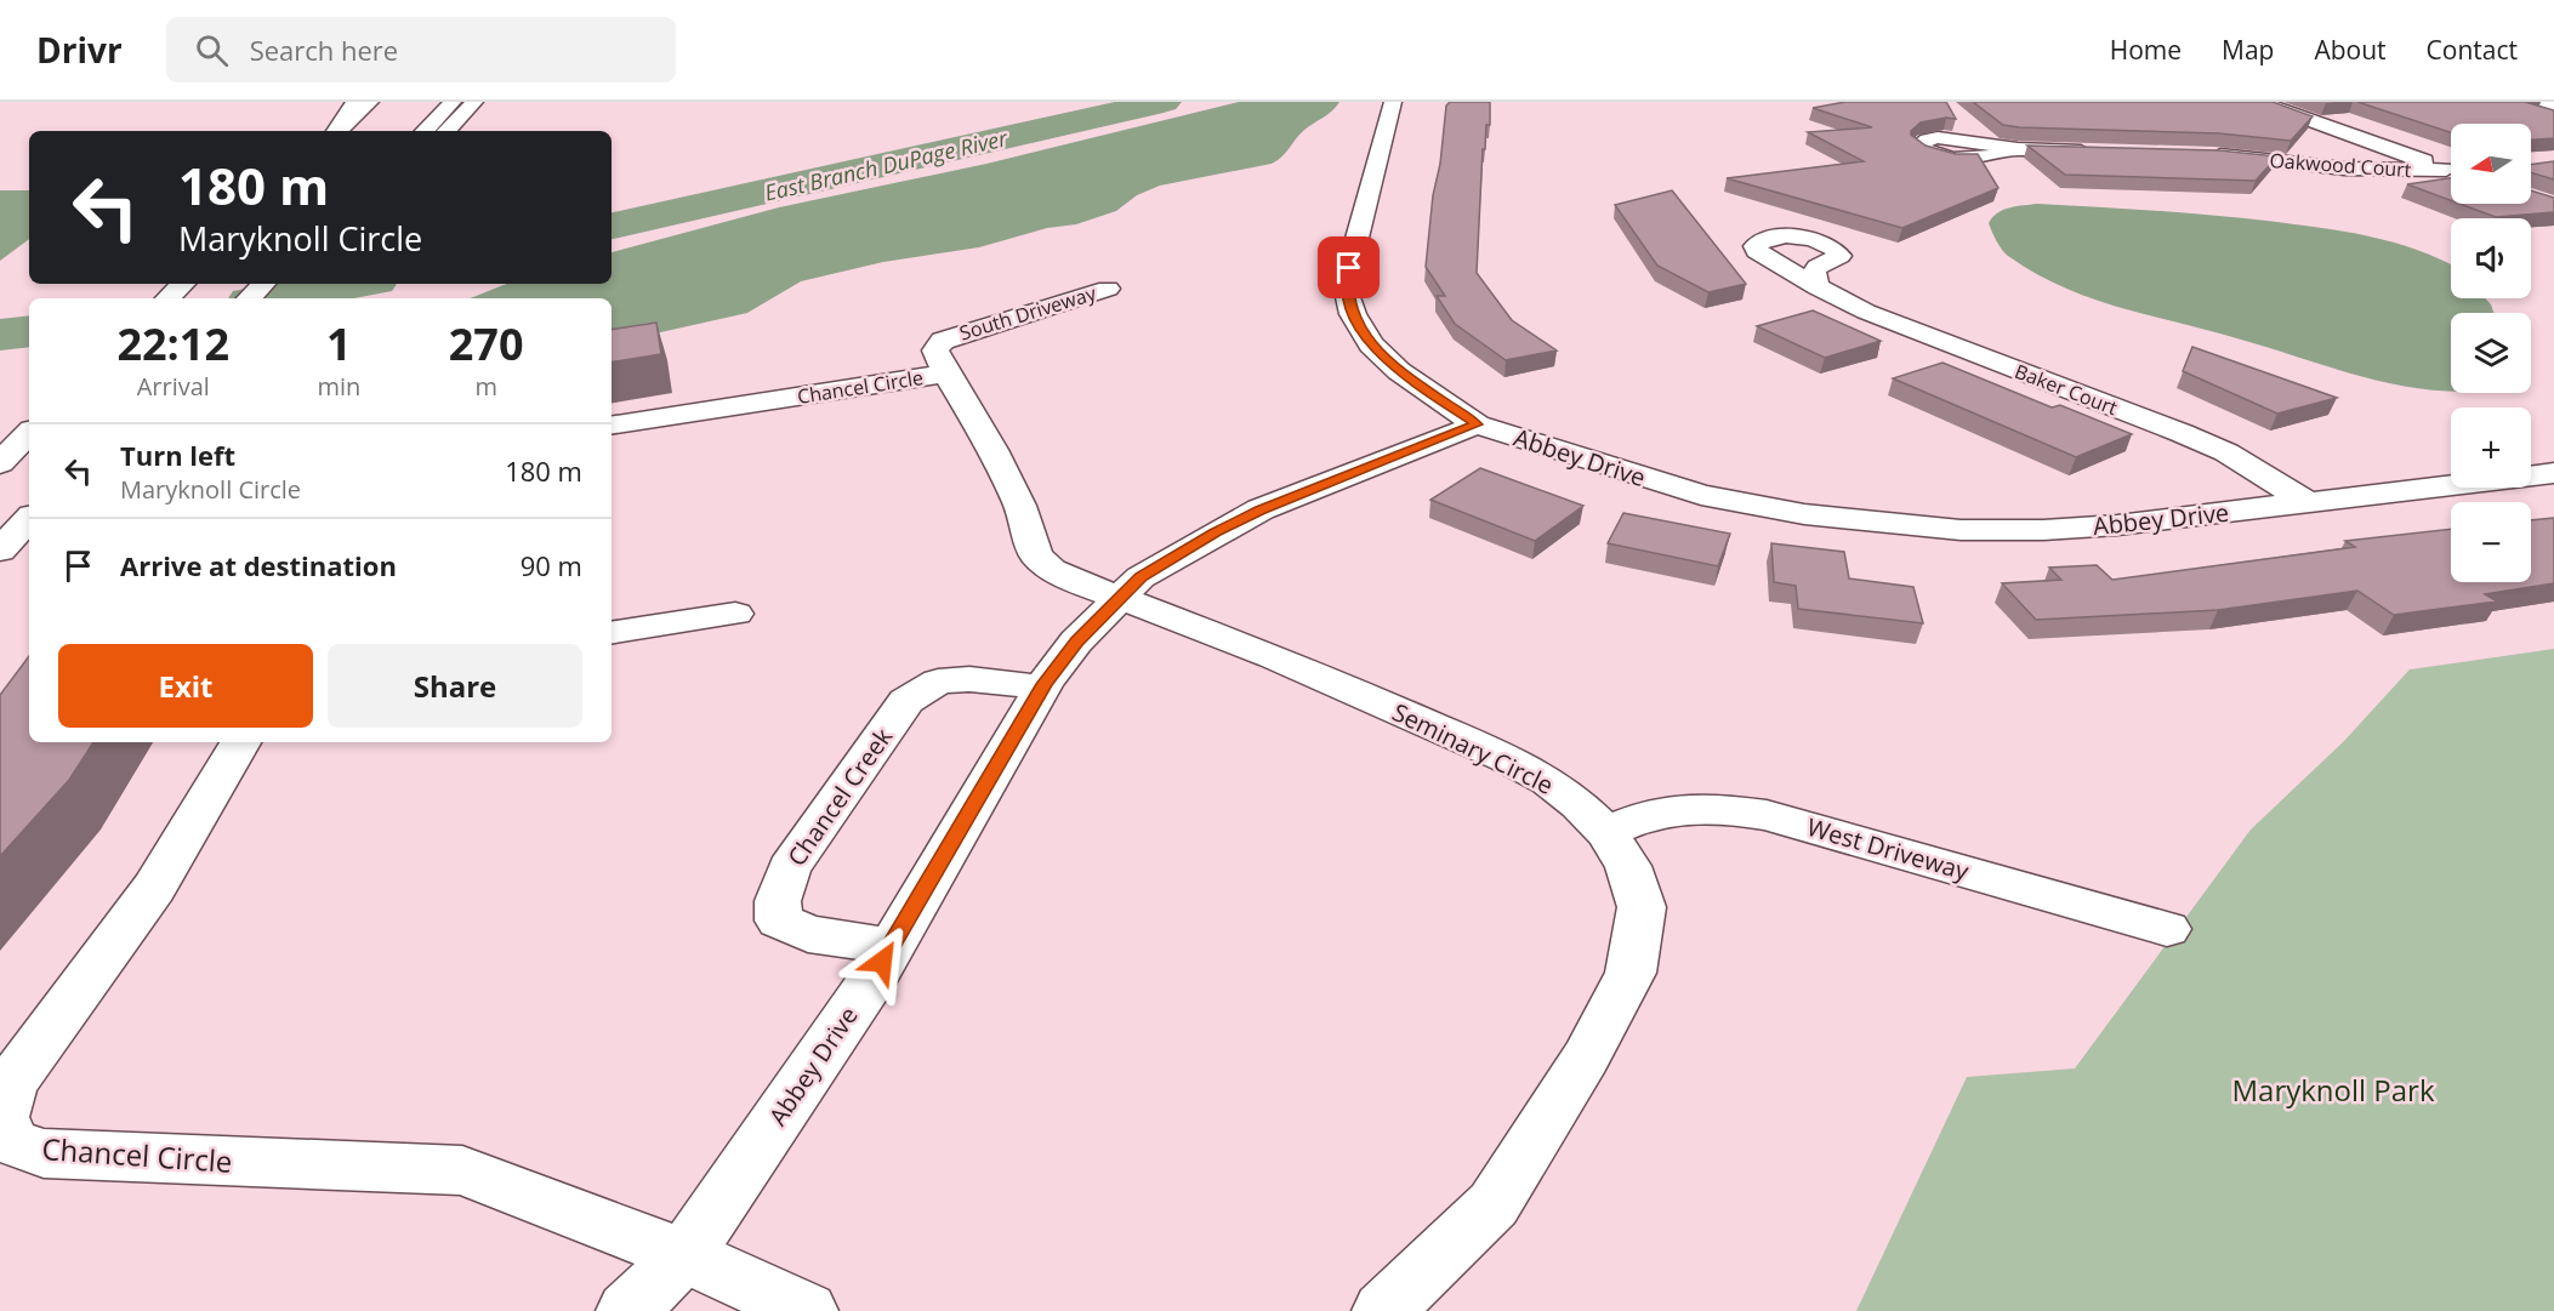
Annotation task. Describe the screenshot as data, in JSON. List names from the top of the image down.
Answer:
{
  "streets": {
    "main road": [
      "Oakwood Court",
      "South Driveway",
      "Chancel Circle",
      "Baker Court",
      "Abbey Drive",
      "Seminary Circle",
      "Chancel Creek",
      "West Driveway"
    ]
  },
  "crossings": [
    ["South Driveway", "Chancel Circle"],
    ["Chancel Circle", "Abbey Drive"],
    ["Chancel Circle", "Seminary Circle"],
    ["Baker Court", "Abbey Drive"],
    ["Abbey Drive", "Seminary Circle"],
    ["Abbey Drive", "Chancel Creek"],
    ["Seminary Circle", "West Driveway"]
  ],
  "water": ["East Branch DuPage River"],
  "parks": ["Maryknoll Park"],
  "north": "left",
  "page": {
    "header": "Drivr",
    "search": "Search here",
    "nav": [
      "Home",
      "Map",
      "About",
      "Contact"
    ],
    "map_buttons": ["+", "−"],
    "turn": ["180 m", "Maryknoll Circle"],
    "eta": [
      "22:12",
      "Arrival",
      "1",
      "min",
      "270",
      "m"
    ],
    "list": [
      {
        "name": "Turn left",
        "note": "Maryknoll Circle",
        "value": "180 m"
      },
      {
        "name": "Arrive at destination",
        "value": "90 m"
      }
    ],
    "buttons": ["Exit", "Share"]
  }
}
